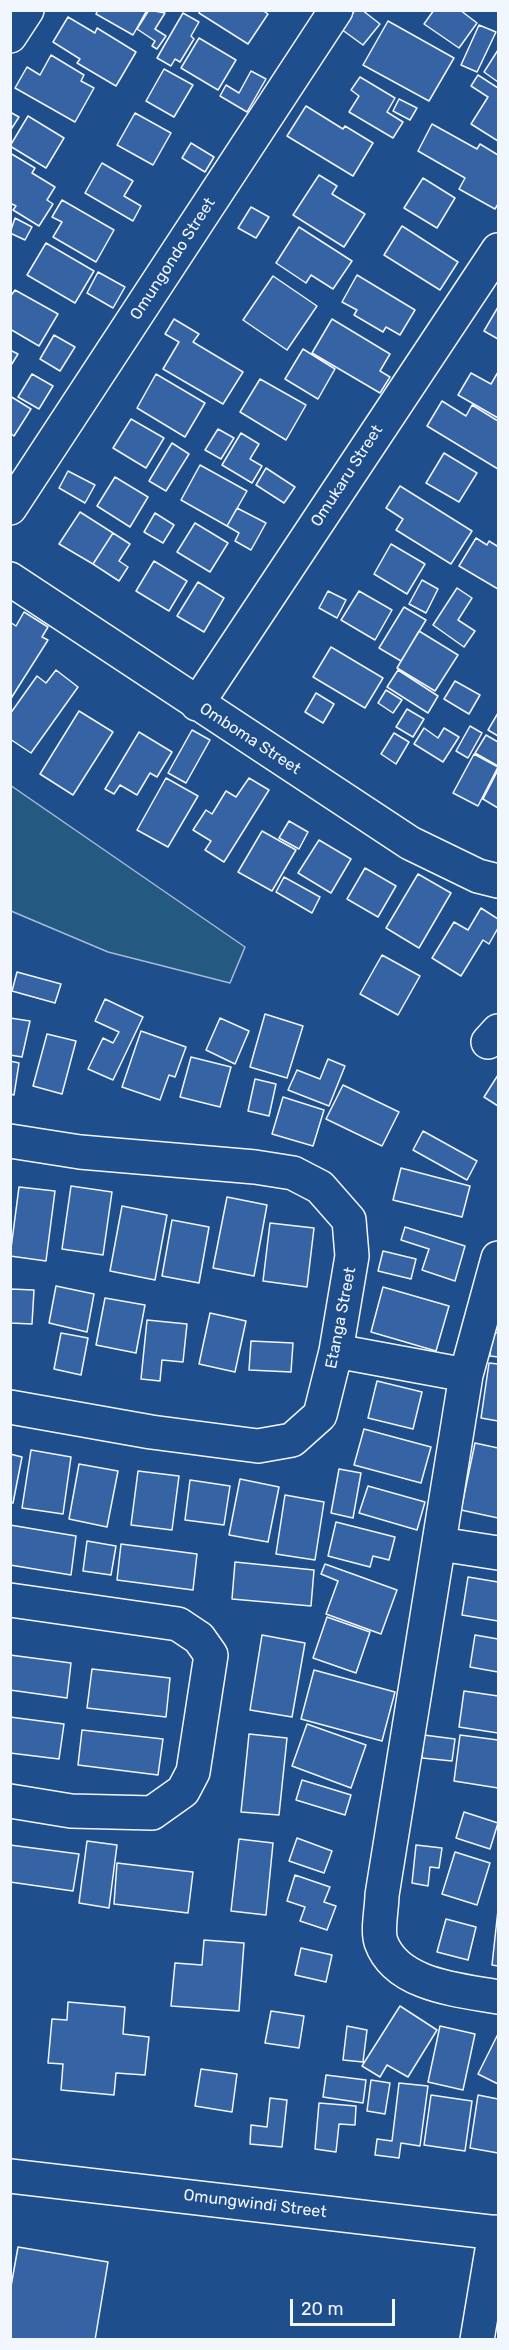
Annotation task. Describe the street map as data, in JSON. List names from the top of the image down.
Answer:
{
  "streets": {
    "street": [
      "Omungondo Street",
      "Omukaru Street",
      "Omboma Street",
      "Etanga Street",
      "Omungwindi Street"
    ]
  },
  "crossings": [
    ["Omukaru Street", "Omboma Street"]
  ],
  "scale_bar": "20 m"
}
